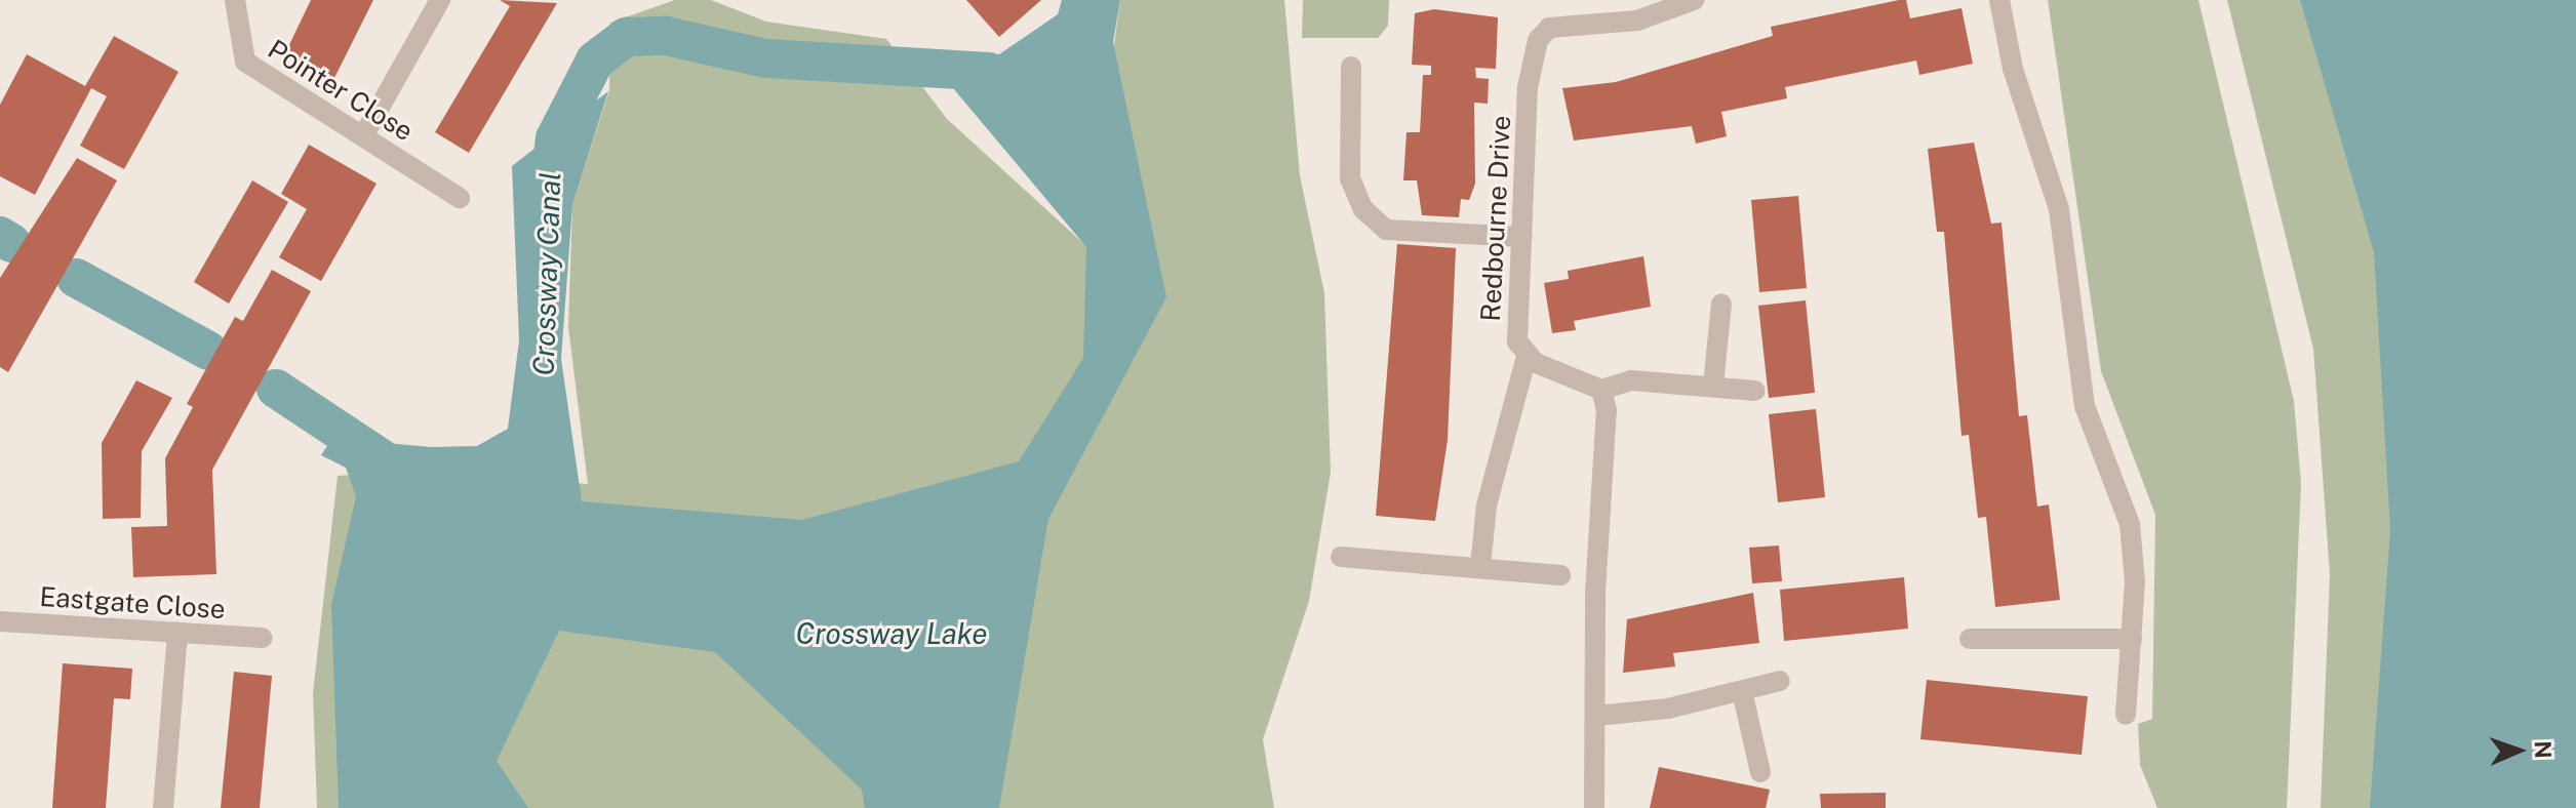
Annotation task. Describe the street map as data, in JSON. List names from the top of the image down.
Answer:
{
  "streets": {
    "street": ["Pointer Close", "Redbourne Drive", "Eastgate Close"]
  },
  "water": ["Crossway Canal", "Crossway Lake"],
  "north": "right"
}
